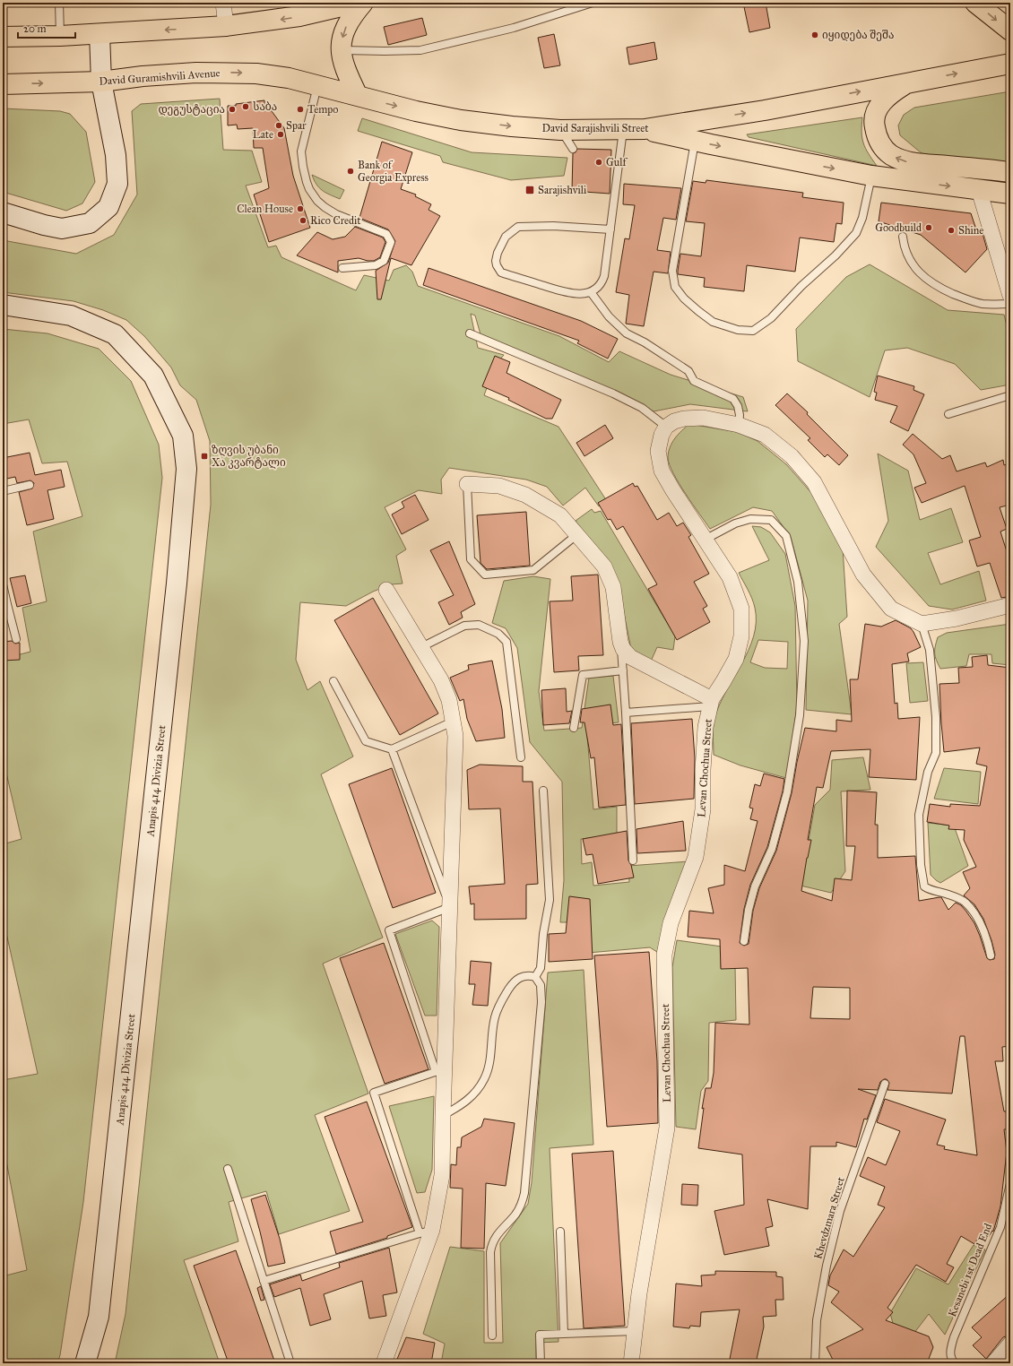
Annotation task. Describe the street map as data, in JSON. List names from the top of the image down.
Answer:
{
  "streets": {
    "main road": ["David Guramishvili Avenue", "David Sarajishvili Street", "Anapis 414 Divizia Street"],
    "street": ["Levan Chochua Street"],
    "lane": ["Khevdzmara Street", "Kesanebi 1st Dead End"]
  },
  "crossings": [
    ["David Guramishvili Avenue", "David Sarajishvili Street"]
  ],
  "places": {
    "other": [
      "იყიდება შეშა",
      "საბა",
      "დეგუსტაცია",
      "Tempo",
      "Spar",
      "Late",
      "Gulf",
      "Bank of Georgia Express",
      "Clean House",
      "Rico Credit",
      "Goodbuild",
      "Shine"
    ],
    "transit": ["Sarajishvili", "ზღვის უბანი Xა კვარტალი"]
  },
  "scale_bar": "20 m"
}
